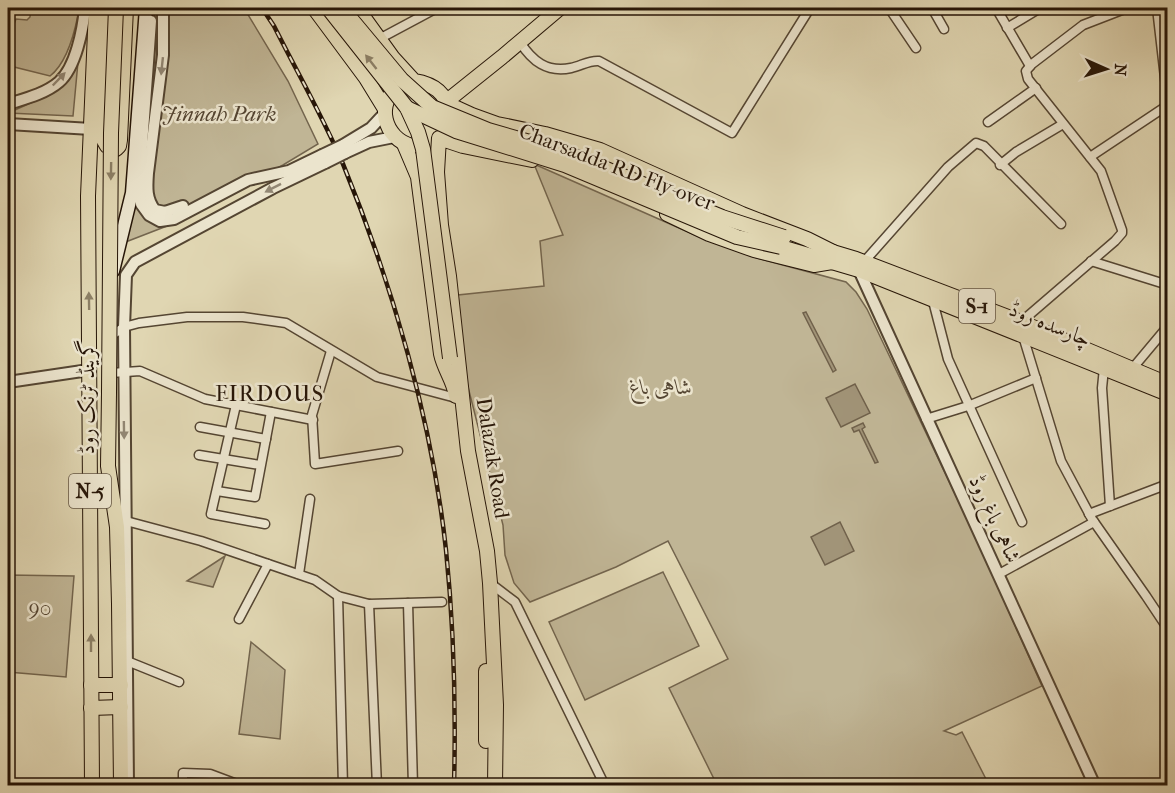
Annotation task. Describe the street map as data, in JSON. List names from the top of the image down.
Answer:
{
  "streets": {
    "main road": [
      "Charsadda RD Fly-over",
      "S-1",
      "چارسدہ روڈ",
      "گرینڈ ٹرنک روڈ",
      "Dalazak Road",
      "N-5"
    ],
    "street": ["شاہی باغ روڈ"]
  },
  "crossings": [
    ["Charsadda RD Fly-over", "چارسدہ روڈ"],
    ["چارسدہ روڈ", "شاہی باغ روڈ"]
  ],
  "districts": ["FIRDOUS"],
  "parks": ["Jinnah Park", "شاہی باغ", "90"],
  "north": "right"
}
